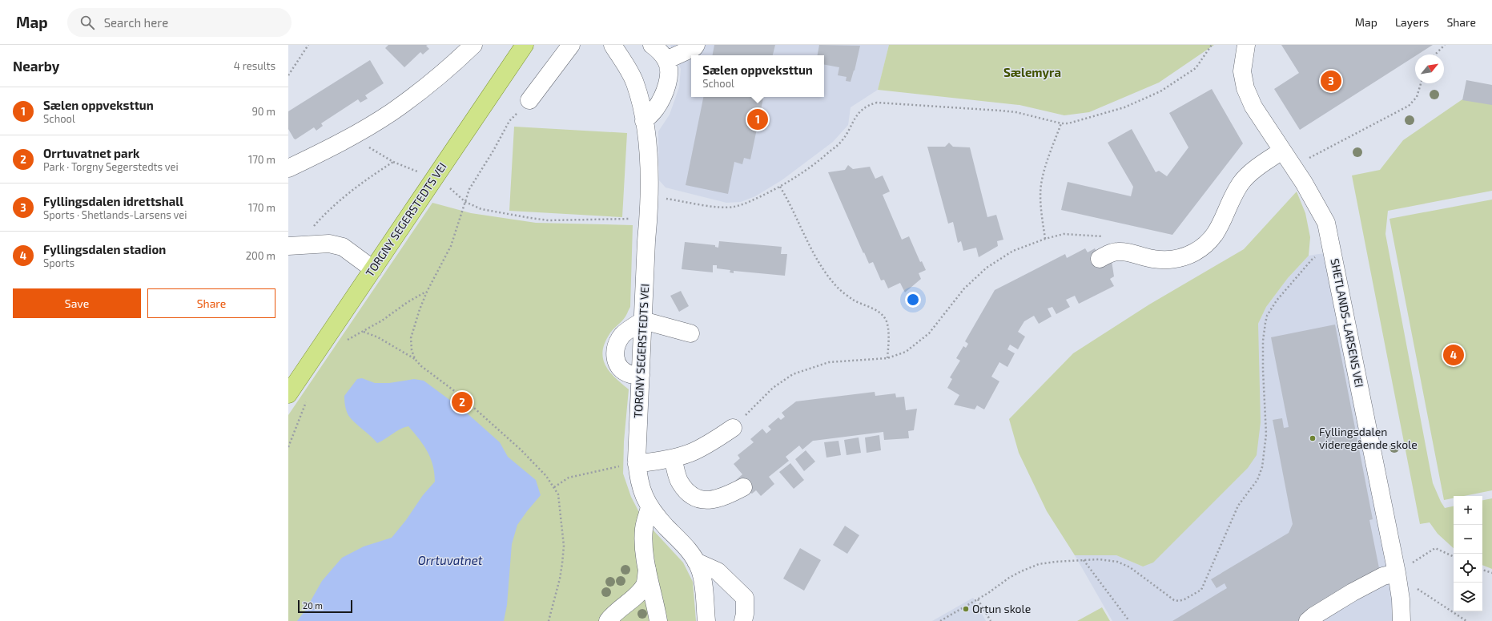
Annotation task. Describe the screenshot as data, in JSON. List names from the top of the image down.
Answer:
{
  "streets": {
    "main road": ["TORGNY SEGERSTEDTS VEI"],
    "street": ["SHETLANDS-LARSENS VEI"]
  },
  "districts": ["Sælemyra"],
  "water": ["Orrtuvatnet"],
  "places": ["Fyllingsdalen videregående skole", "Ortun skole"],
  "scale_bar": "20 m",
  "north": "top right",
  "page": {
    "header": "Map",
    "search": "Search here",
    "nav": ["Map", "Layers", "Share"],
    "heading": ["Nearby", "4 results"],
    "popup": ["Sælen oppveksttun", "School"],
    "pins": [
      "3",
      "1",
      "4",
      "2"
    ],
    "list": [
      {
        "mark": "1",
        "name": "Sælen oppveksttun",
        "note": "School",
        "value": "90 m"
      },
      {
        "mark": "2",
        "name": "Orrtuvatnet park",
        "note": "Park · Torgny Segerstedts vei",
        "value": "170 m"
      },
      {
        "mark": "3",
        "name": "Fyllingsdalen idrettshall",
        "note": "Sports · Shetlands-Larsens vei",
        "value": "170 m"
      },
      {
        "mark": "4",
        "name": "Fyllingsdalen stadion",
        "note": "Sports",
        "value": "200 m"
      }
    ],
    "buttons": ["Save", "Share"],
    "map_buttons": ["+", "−"],
    "scale": "20 m"
  }
}
